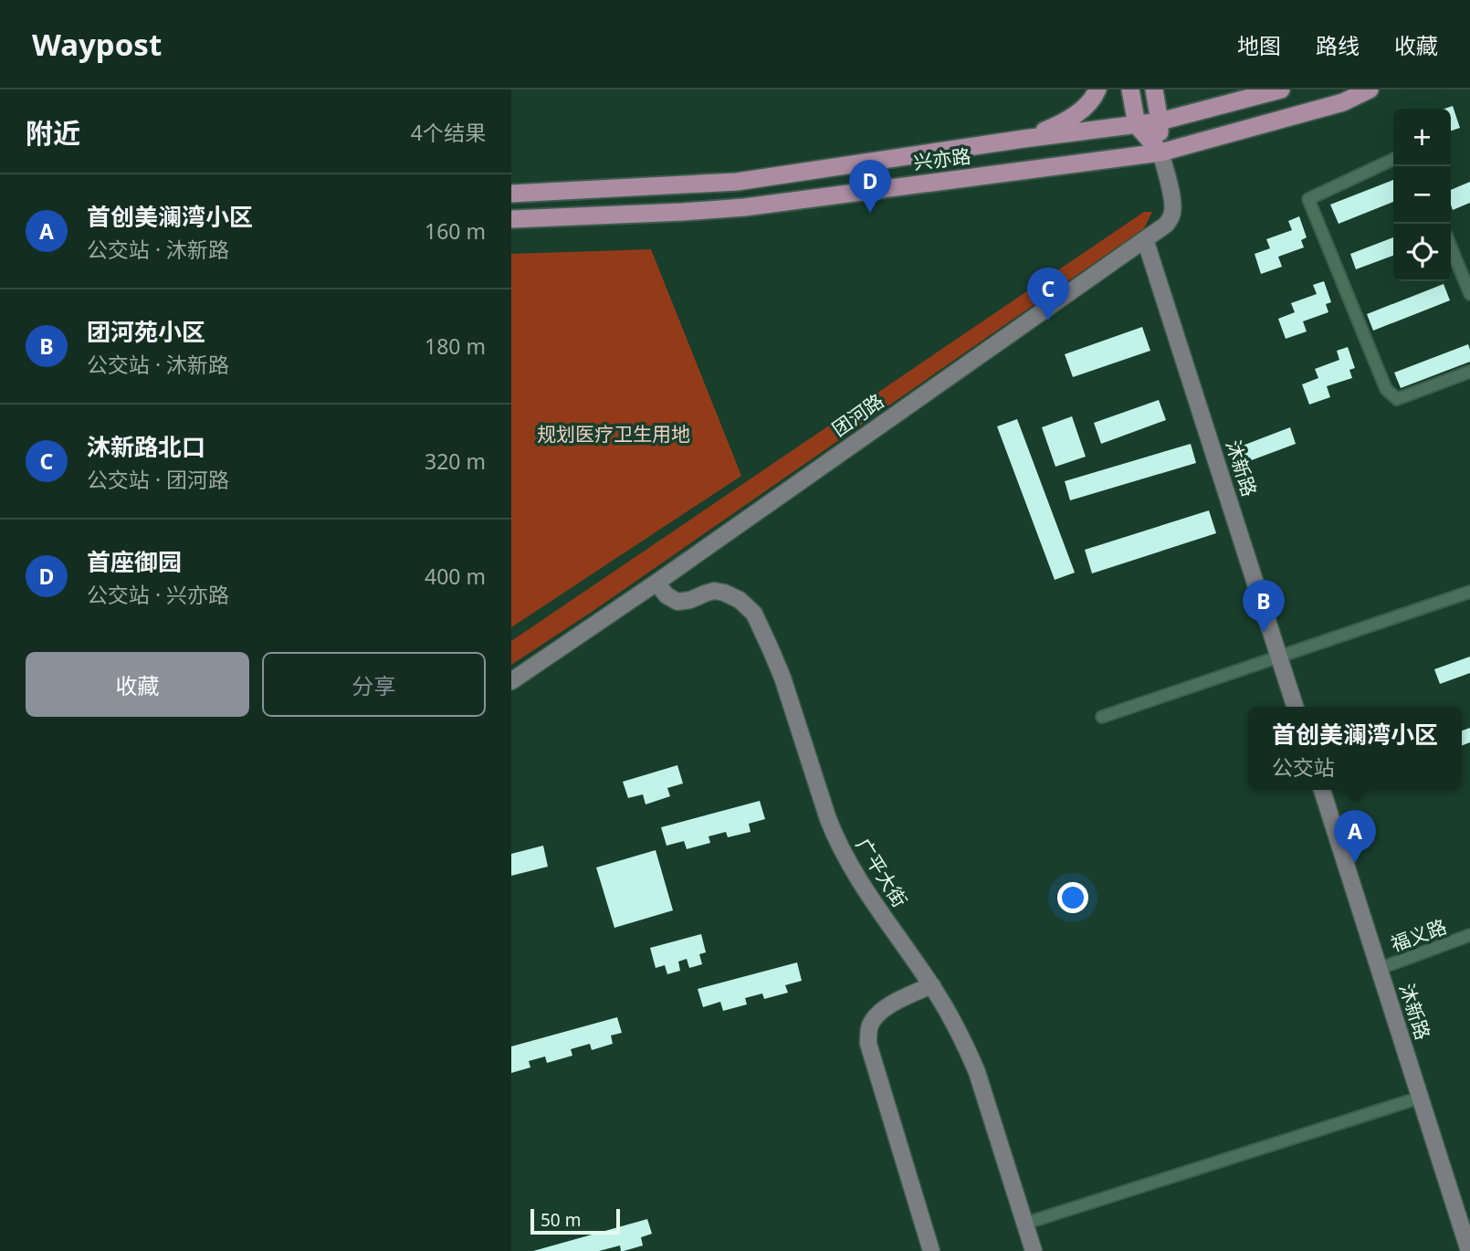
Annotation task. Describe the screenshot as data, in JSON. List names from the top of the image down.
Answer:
{
  "streets": {
    "main road": ["兴亦路"],
    "street": [
      "团河路",
      "沐新路",
      "广平大街",
      "福义路"
    ]
  },
  "crossings": [
    ["兴亦路", "团河路"],
    ["团河路", "沐新路"],
    ["团河路", "广平大街"],
    ["沐新路", "福义路"]
  ],
  "parks": ["规划医疗卫生用地"],
  "scale_bar": "50 m",
  "page": {
    "header": "Waypost",
    "nav": ["地图", "路线", "收藏"],
    "heading": ["附近", "4个结果"],
    "map_buttons": ["+", "−"],
    "pins": [
      "D",
      "C",
      "B",
      "A"
    ],
    "list": [
      {
        "mark": "A",
        "name": "首创美澜湾小区",
        "note": "公交站 · 沐新路",
        "value": "160 m"
      },
      {
        "mark": "B",
        "name": "团河苑小区",
        "note": "公交站 · 沐新路",
        "value": "180 m"
      },
      {
        "mark": "C",
        "name": "沐新路北口",
        "note": "公交站 · 团河路",
        "value": "320 m"
      },
      {
        "mark": "D",
        "name": "首座御园",
        "note": "公交站 · 兴亦路",
        "value": "400 m"
      }
    ],
    "buttons": ["收藏", "分享"],
    "popup": ["首创美澜湾小区", "公交站"],
    "scale": "50 m"
  }
}
